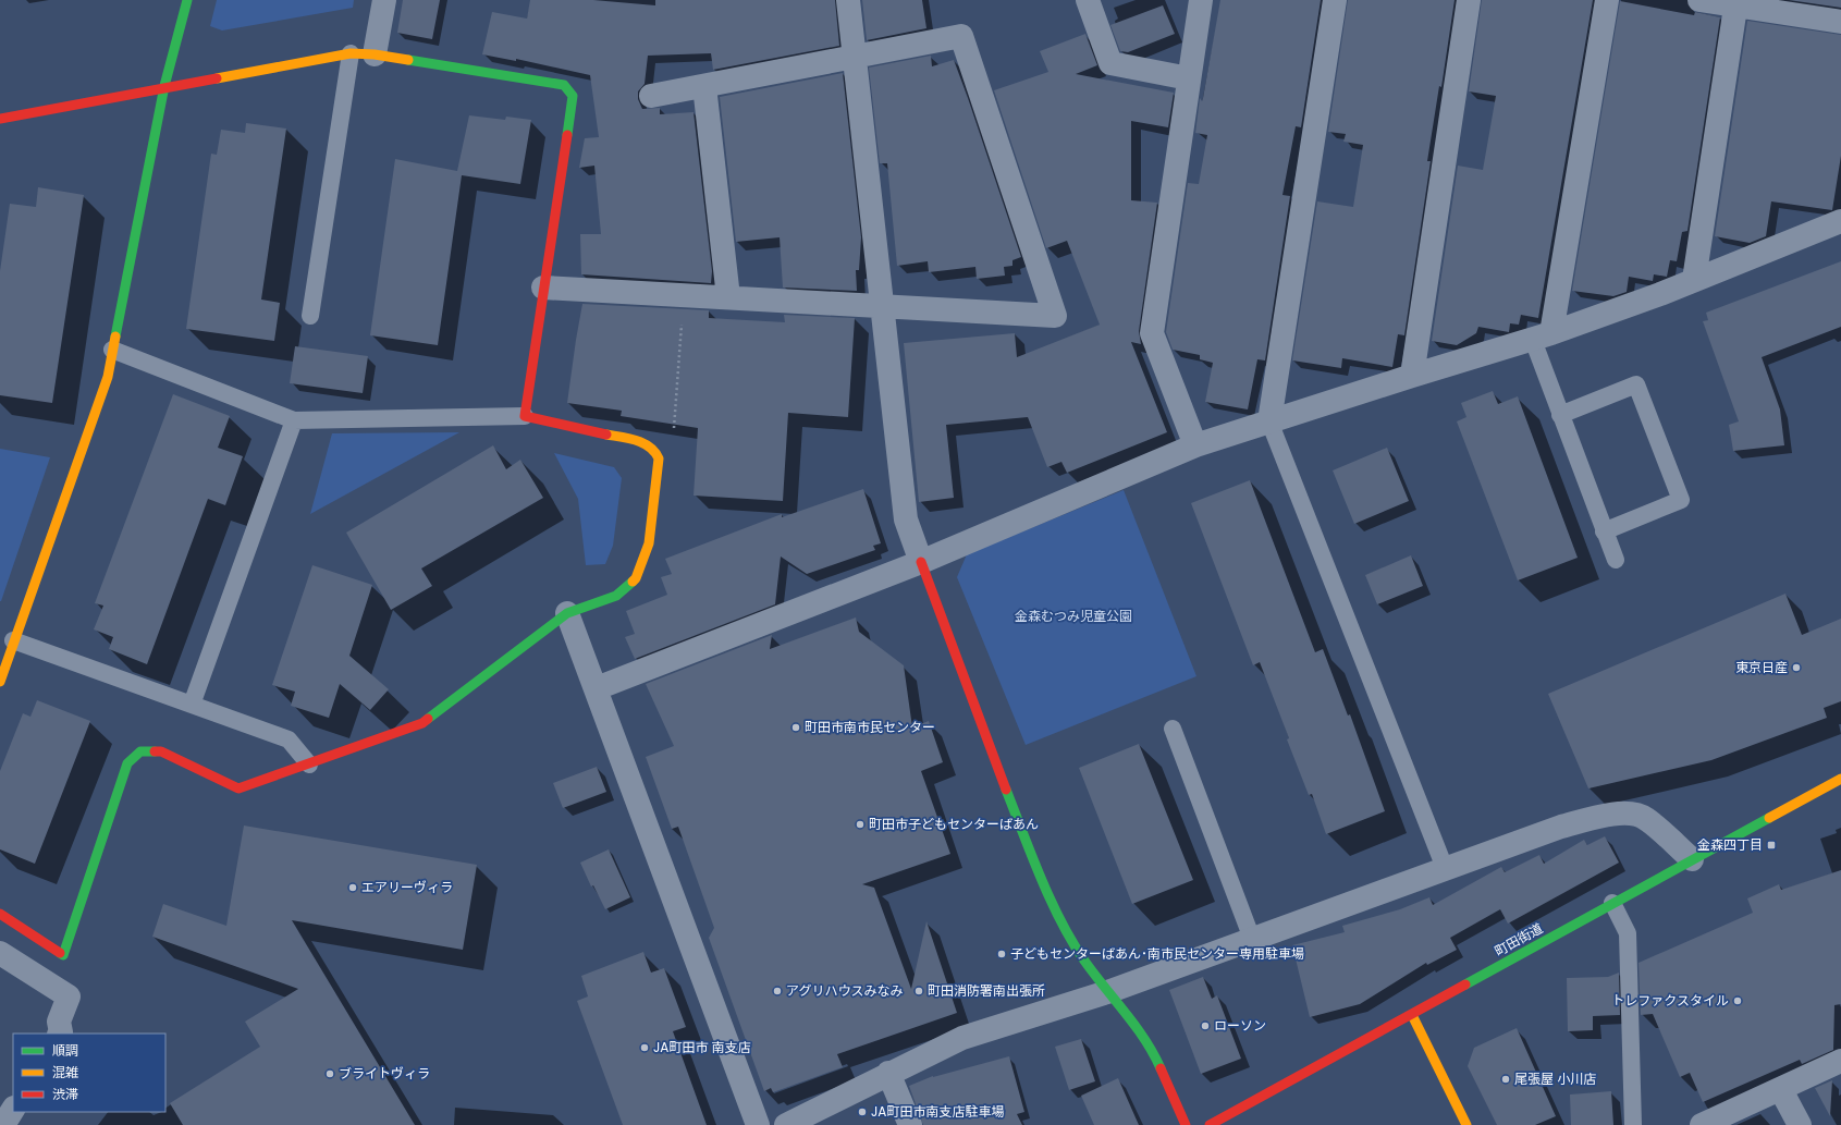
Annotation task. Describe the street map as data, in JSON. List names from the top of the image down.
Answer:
{
  "streets": {
    "street": ["町田街道"]
  },
  "parks": ["金森むつみ児童公園"],
  "places": {
    "other": [
      "東京日産",
      "町田市南市民センター",
      "町田市子どもセンターばあん",
      "エアリーヴィラ",
      "子どもセンターばあん･南市民センター専用駐車場",
      "アグリハウスみなみ",
      "町田消防署南出張所",
      "トレファクスタイル",
      "ローソン",
      "JA町田市 南支店",
      "ブライトヴィラ",
      "尾張屋 小川店",
      "JA町田市南支店駐車場"
    ],
    "transit": ["金森四丁目"]
  },
  "legend": ["順調", "混雑", "渋滞"]
}
